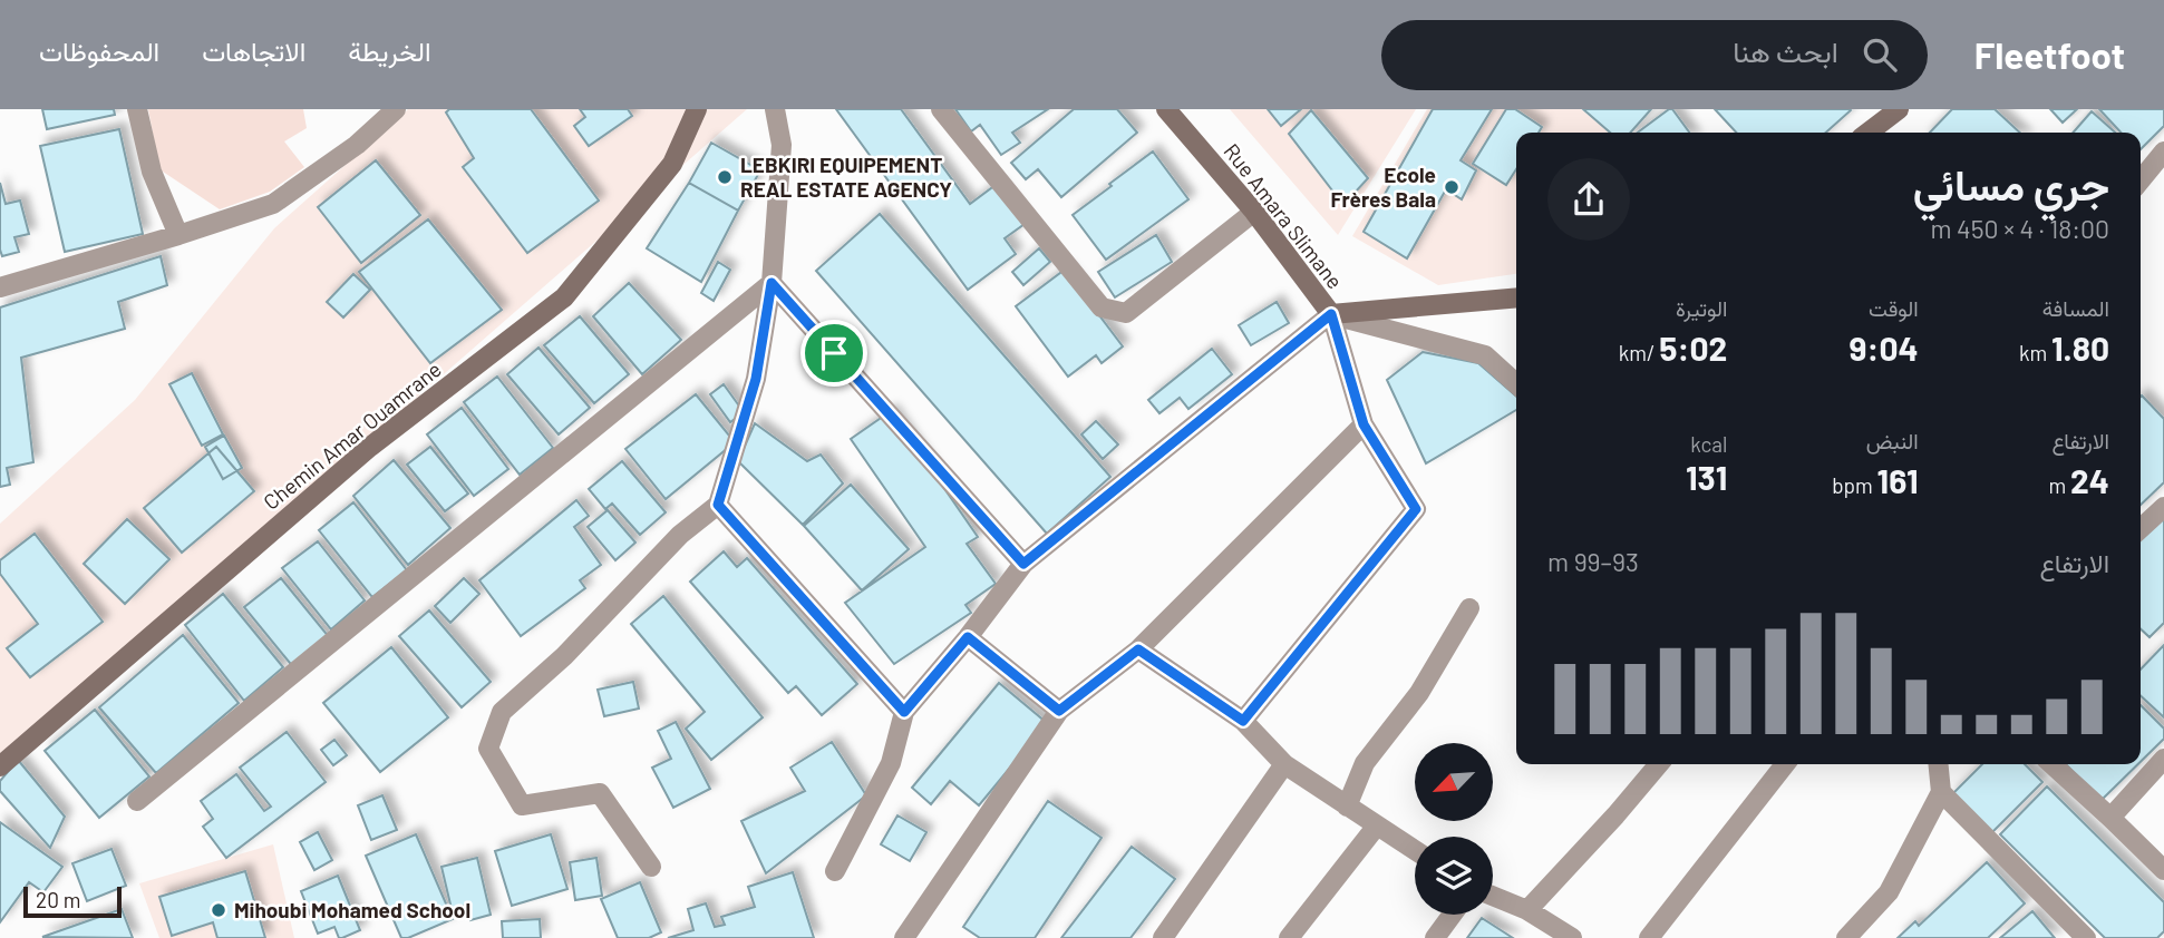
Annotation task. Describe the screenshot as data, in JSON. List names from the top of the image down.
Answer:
{
  "streets": {
    "main road": ["Rue Amara Slimane", "Chemin Amar Ouamrane"]
  },
  "places": ["LEBKIRI EQUIPEMENT REAL ESTATE AGENCY", "Ecole Frères Bala", "Mihoubi Mohamed School"],
  "scale_bar": "20 m",
  "north": "bottom left",
  "page": {
    "header": "Fleetfoot",
    "search": "ابحث هنا",
    "nav": ["الخريطة", "الاتجاهات", "المحفوظات"],
    "heading": ["جري مسائي", "18:00 · 4 × 450 m"],
    "stats": [
      ["المسافة", "1.80 km"],
      ["الوقت", "9:04"],
      ["الوتيرة", "5:02 /km"],
      ["الارتفاع", "24 m"],
      ["النبض", "161 bpm"],
      ["kcal", "131"]
    ],
    "chart": ["الارتفاع", "93–99 m"],
    "scale": "20 m"
  }
}
